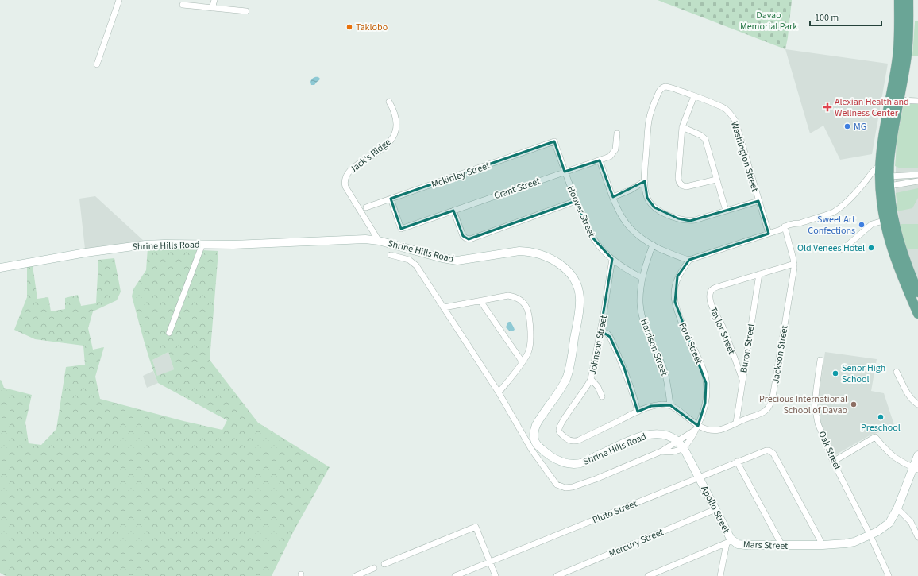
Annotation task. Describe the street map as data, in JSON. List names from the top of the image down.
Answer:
{
  "streets": {
    "street": [
      "Jack's Ridge",
      "Washington Street",
      "Mckinley Street",
      "Grant Street",
      "Hoover Street",
      "Shrine Hills Road",
      "Taylor Street",
      "Ford Street",
      "Johnson Street",
      "Harrison Street",
      "Buron Street",
      "Jackson Street",
      "Oak Street",
      "Apollo Street",
      "Pluto Street",
      "Mercury Street",
      "Mars Street"
    ]
  },
  "crossings": [
    ["Jack's Ridge", "Shrine Hills Road"],
    ["Mckinley Street", "Grant Street"],
    ["Mckinley Street", "Hoover Street"],
    ["Grant Street", "Hoover Street"],
    ["Hoover Street", "Johnson Street"],
    ["Hoover Street", "Harrison Street"],
    ["Shrine Hills Road", "Ford Street"],
    ["Shrine Hills Road", "Apollo Street"],
    ["Shrine Hills Road", "Pluto Street"],
    ["Taylor Street", "Buron Street"],
    ["Taylor Street", "Jackson Street"],
    ["Ford Street", "Jackson Street"],
    ["Johnson Street", "Harrison Street"],
    ["Buron Street", "Jackson Street"],
    ["Oak Street", "Mars Street"],
    ["Apollo Street", "Pluto Street"],
    ["Apollo Street", "Mercury Street"],
    ["Apollo Street", "Mars Street"],
    ["Pluto Street", "Mars Street"]
  ],
  "parks": ["Davao Memorial Park"],
  "places": {
    "other": [
      "Taklobo",
      "MG",
      "Sweet Art Confections",
      "Old Venees Hotel",
      "Senor High School",
      "Precious International School of Davao",
      "Preschool"
    ],
    "health": ["Alexian Health and Wellness Center"]
  },
  "scale_bar": "100 m"
}
